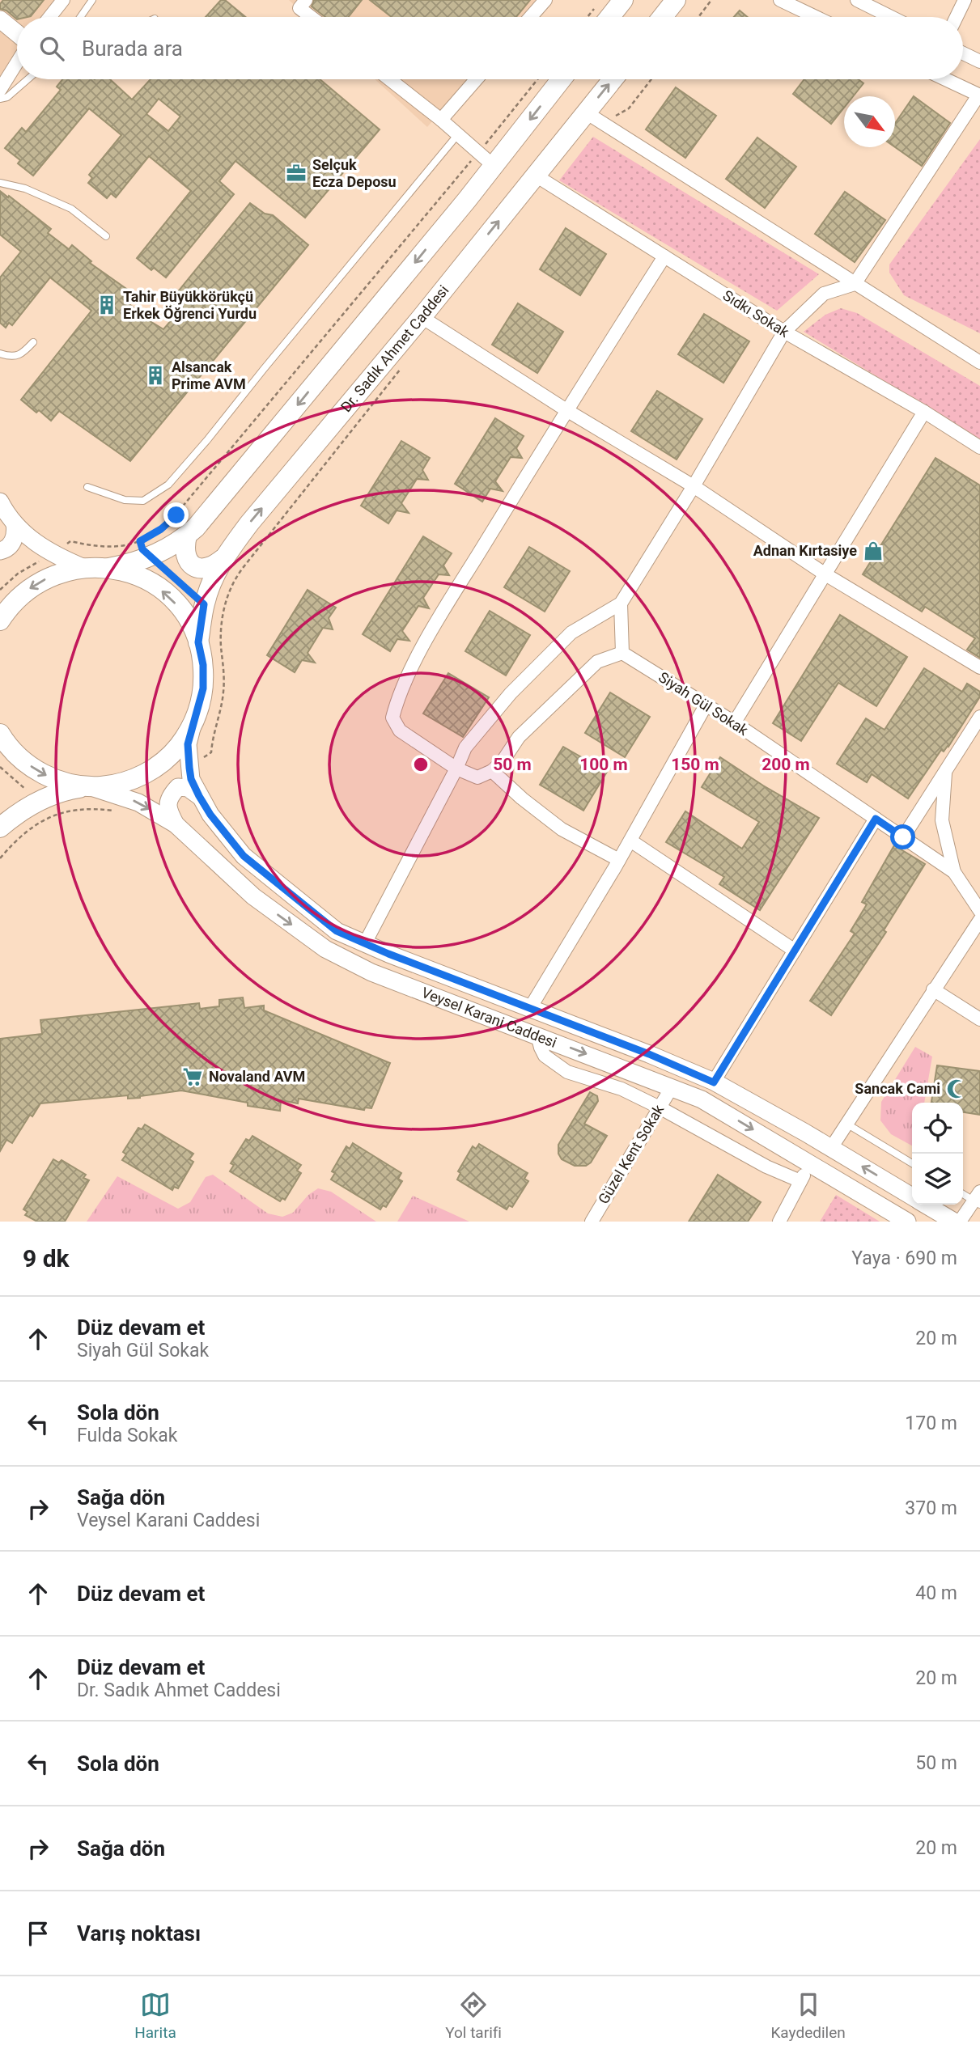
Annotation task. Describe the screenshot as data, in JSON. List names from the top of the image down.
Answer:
{
  "streets": {
    "main road": ["Dr. Sadık Ahmet Caddesi", "Veysel Karani Caddesi"],
    "street": ["Sıdkı Sokak", "Siyah Gül Sokak", "Güzel Kent Sokak"]
  },
  "crossings": [
    ["Sıdkı Sokak", "Dr. Sadık Ahmet Caddesi"],
    ["Veysel Karani Caddesi", "Güzel Kent Sokak"]
  ],
  "places": {
    "office": ["Selçuk Ecza Deposu"],
    "building": ["Tahir Büyükkörükçü Erkek Öğrenci Yurdu", "Alsancak Prime AVM"],
    "shop": ["Adnan Kırtasiye"],
    "supermarket": ["Novaland AVM"],
    "mosque": ["Sancak Cami"]
  },
  "north": "bottom right",
  "page": {
    "search": "Burada ara",
    "heading": ["9 dk", "Yaya · 690 m"],
    "list": [
      ["Düz devam et", "Siyah Gül Sokak", "20 m"],
      ["Sola dön", "Fulda Sokak", "170 m"],
      ["Sağa dön", "Veysel Karani Caddesi", "370 m"],
      ["Düz devam et", "40 m"],
      ["Düz devam et", "Dr. Sadık Ahmet Caddesi", "20 m"],
      ["Sola dön", "50 m"],
      ["Sağa dön", "20 m"],
      "Varış noktası"
    ],
    "nav": ["Harita", "Yol tarifi", "Kaydedilen"]
  },
  "rings": [
    "50 m",
    "100 m",
    "150 m",
    "200 m"
  ]
}
